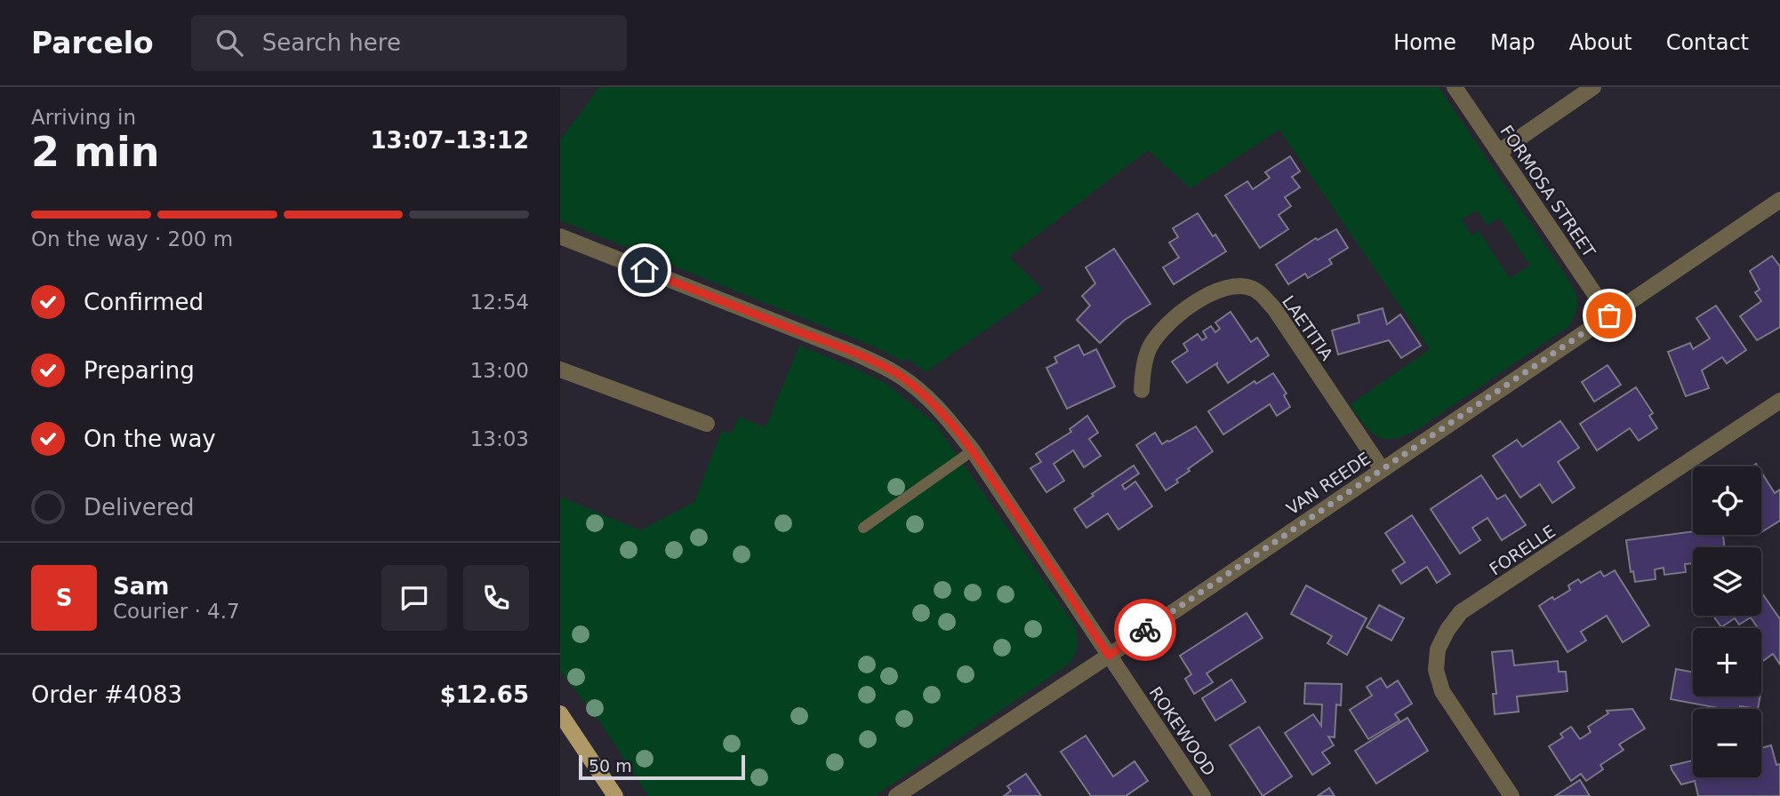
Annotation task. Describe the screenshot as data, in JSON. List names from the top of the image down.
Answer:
{
  "streets": {
    "street": [
      "FORMOSA STREET",
      "LAETITIA",
      "VAN REEDE",
      "FORELLE",
      "ROKEWOOD"
    ]
  },
  "crossings": [
    ["FORMOSA STREET", "VAN REEDE"],
    ["LAETITIA", "VAN REEDE"],
    ["VAN REEDE", "ROKEWOOD"]
  ],
  "scale_bar": "50 m",
  "page": {
    "header": "Parcelo",
    "search": "Search here",
    "nav": [
      "Home",
      "Map",
      "About",
      "Contact"
    ],
    "heading": ["2 min", "Arriving in", "13:07–13:12"],
    "panel": [
      "Sam",
      "Courier · 4.7",
      "Order #4083",
      "$12.65"
    ],
    "bar": "On the way · 200 m",
    "list": [
      ["Confirmed", "12:54"],
      ["Preparing", "13:00"],
      ["On the way", "13:03"],
      "Delivered"
    ],
    "map_buttons": ["+", "−"],
    "round": "S",
    "scale": "50 m"
  }
}
